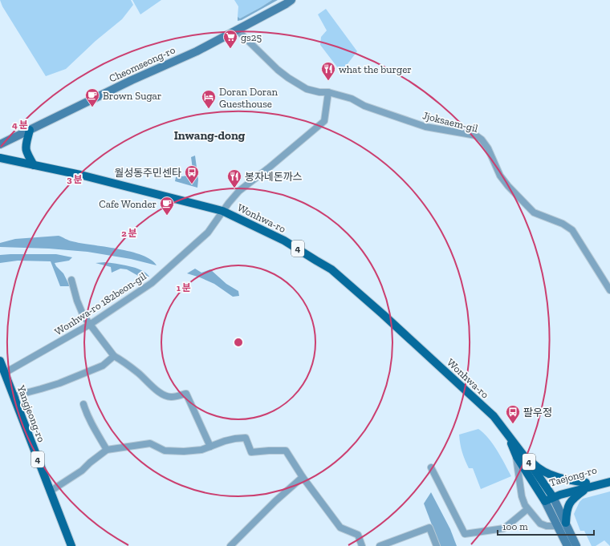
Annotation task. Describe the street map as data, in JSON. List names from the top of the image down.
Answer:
{
  "streets": {
    "main road": [
      "Wonhwa-ro",
      "4",
      "Yangjeong-ro",
      "Taejong-ro"
    ],
    "street": ["Cheomseong-ro", "Jjoksaem-gil", "Wonhwa-ro 182beon-gil"]
  },
  "crossings": [
    ["Cheomseong-ro", "Jjoksaem-gil"],
    ["Jjoksaem-gil", "Wonhwa-ro 182beon-gil"],
    ["Wonhwa-ro", "Wonhwa-ro 182beon-gil"],
    ["Wonhwa-ro", "Taejong-ro"],
    ["Wonhwa-ro 182beon-gil", "Yangjeong-ro"]
  ],
  "districts": ["Inwang-dong"],
  "places": {
    "supermarket": ["gs25"],
    "restaurant": ["what the burger", "봉자네돈까스"],
    "cafe": ["Brown Sugar", "Cafe Wonder"],
    "hotel": ["Doran Doran Guesthouse"],
    "bus stop": ["월성동주민센타", "팔우정"]
  },
  "scale_bar": "100 m",
  "rings": [
    "4 분",
    "3 분",
    "2 분",
    "1 분"
  ]
}
